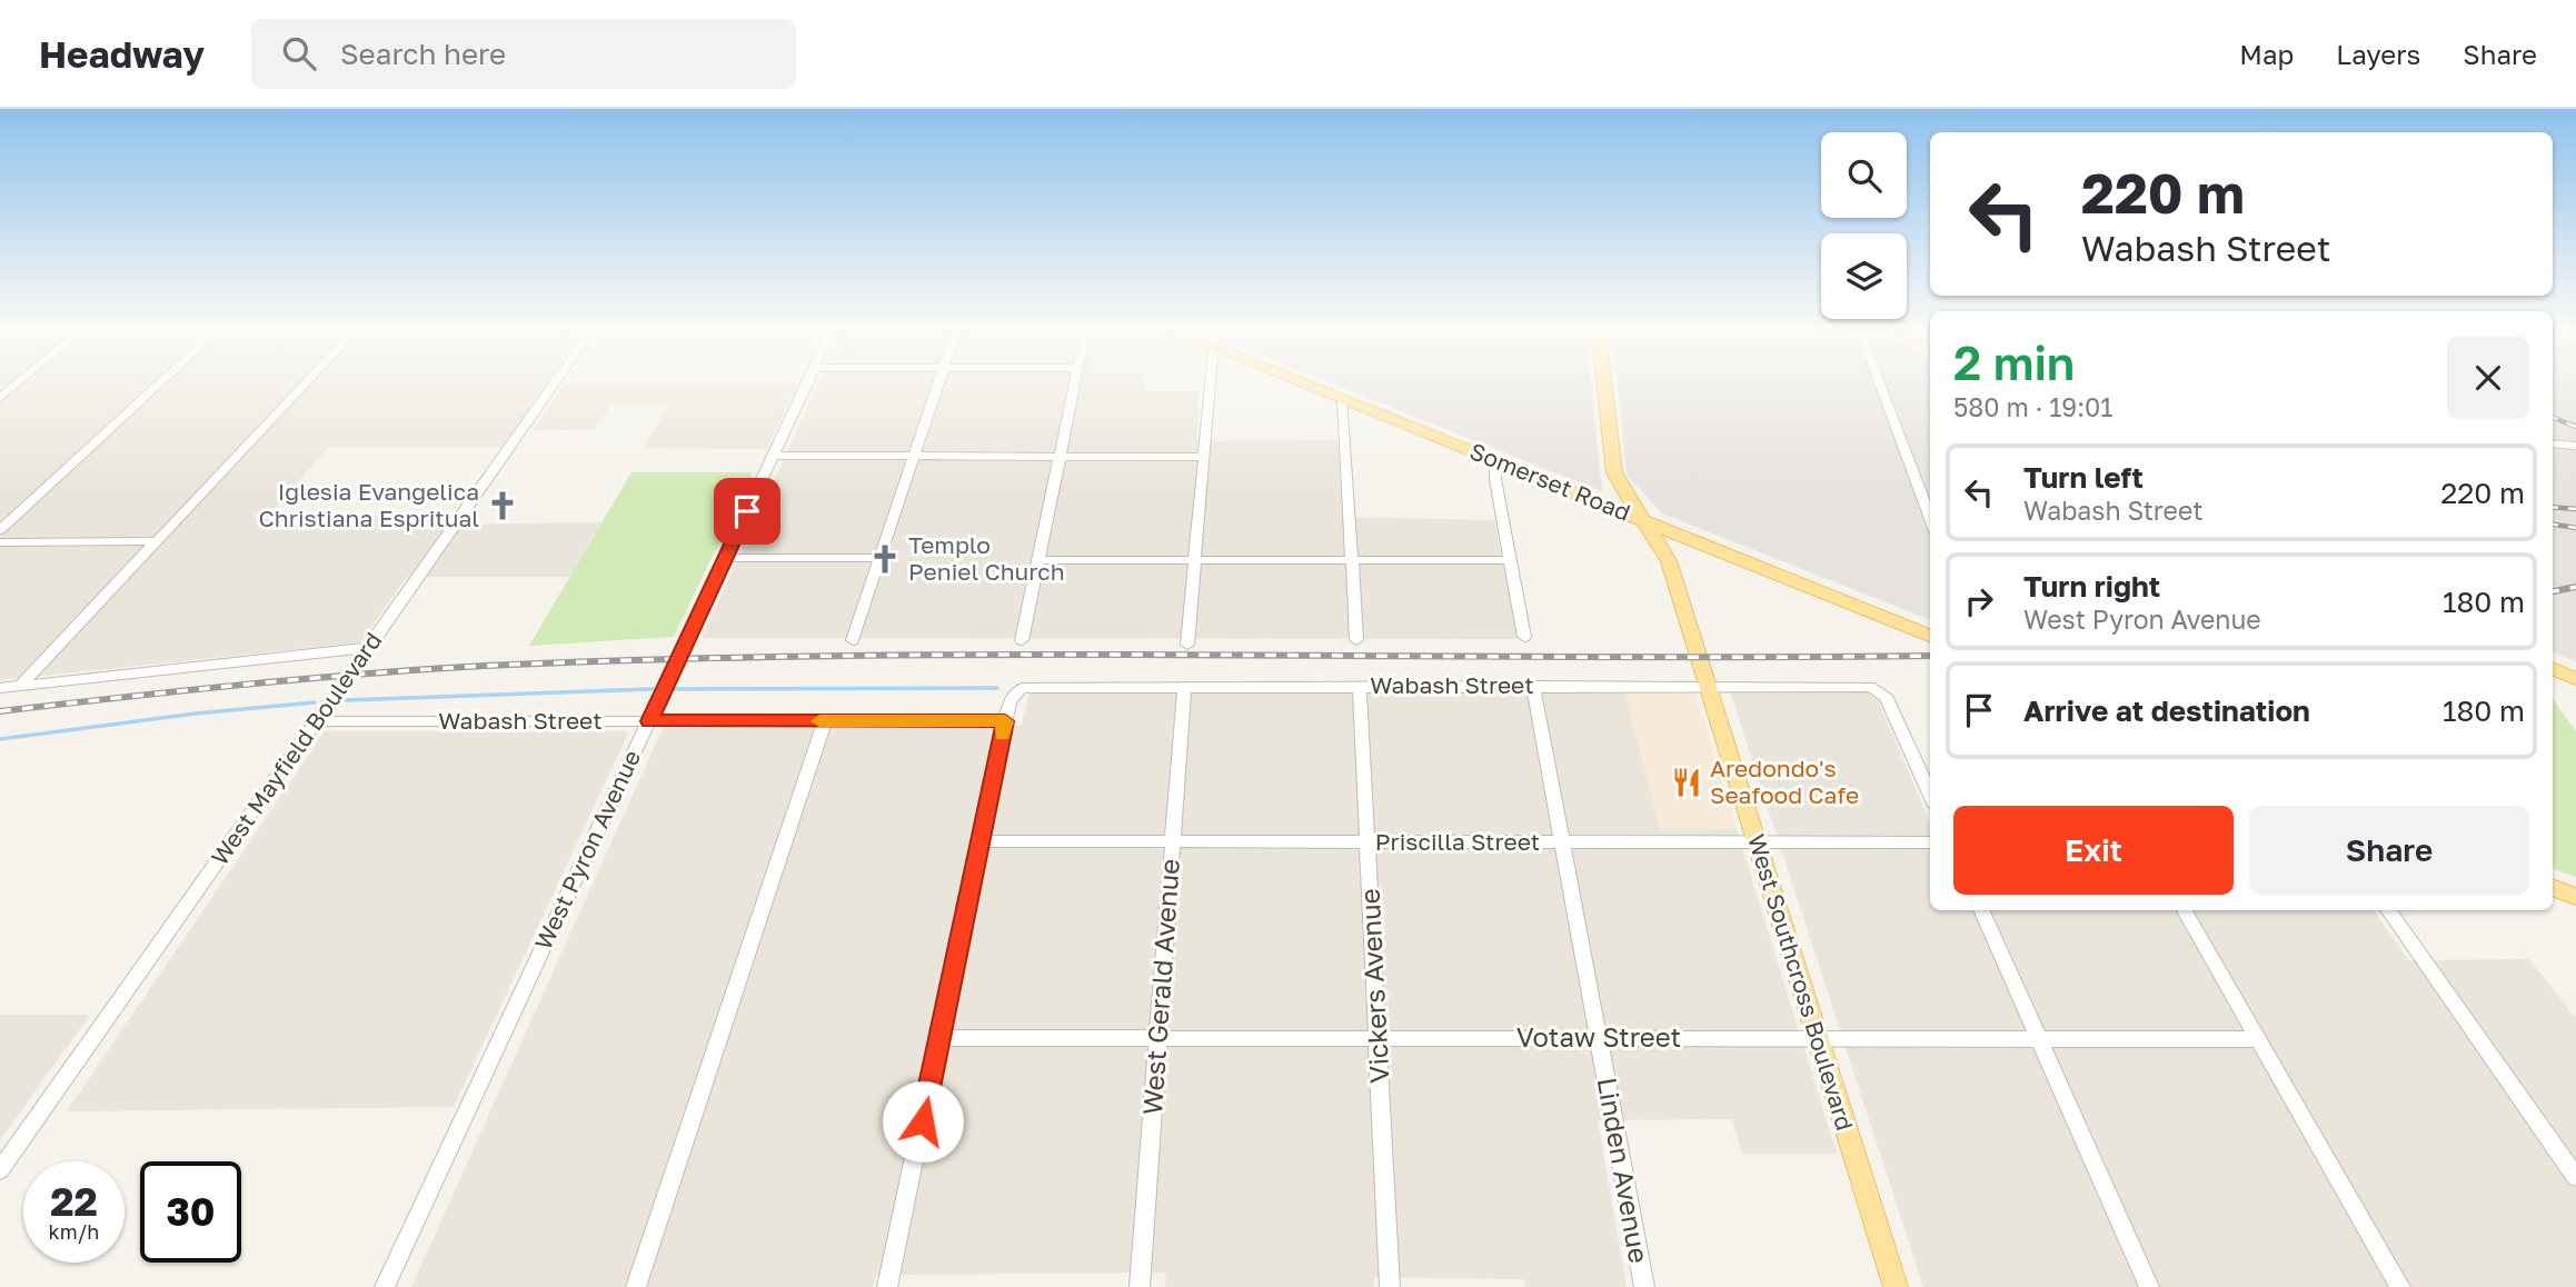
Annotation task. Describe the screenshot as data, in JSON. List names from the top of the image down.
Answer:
{
  "streets": {
    "main road": ["Somerset Road", "West Southcross Boulevard"],
    "street": [
      "Wabash Street",
      "West Mayfield Boulevard",
      "Priscilla Street",
      "West Pyron Avenue",
      "Vickers Avenue",
      "West Gerald Avenue",
      "Votaw Street",
      "Linden Avenue"
    ]
  },
  "crossings": [
    ["Somerset Road", "West Southcross Boulevard"],
    ["Wabash Street", "West Mayfield Boulevard"],
    ["Wabash Street", "West Pyron Avenue"],
    ["Wabash Street", "West Southcross Boulevard"],
    ["Wabash Street", "Vickers Avenue"],
    ["Wabash Street", "West Gerald Avenue"],
    ["Wabash Street", "Linden Avenue"],
    ["Priscilla Street", "West Southcross Boulevard"],
    ["Priscilla Street", "Vickers Avenue"],
    ["Priscilla Street", "West Gerald Avenue"],
    ["Priscilla Street", "Linden Avenue"],
    ["West Southcross Boulevard", "Votaw Street"],
    ["Vickers Avenue", "Votaw Street"],
    ["West Gerald Avenue", "Votaw Street"],
    ["Votaw Street", "Linden Avenue"]
  ],
  "places": {
    "church": ["Iglesia Evangelica Christiana Espritual", "Templo Peniel Church"],
    "restaurant": ["Aredondo's Seafood Cafe"]
  },
  "page": {
    "header": "Headway",
    "search": "Search here",
    "nav": ["Map", "Layers", "Share"],
    "turn": ["220 m", "Wabash Street"],
    "heading": ["2 min", "580 m · 19:01"],
    "list": [
      {
        "name": "Turn left",
        "note": "Wabash Street",
        "value": "220 m"
      },
      {
        "name": "Turn right",
        "note": "West Pyron Avenue",
        "value": "180 m"
      },
      {
        "name": "Arrive at destination",
        "value": "180 m"
      }
    ],
    "buttons": ["Exit", "Share"],
    "speed": "22 km/h",
    "limit": "30"
  }
}
